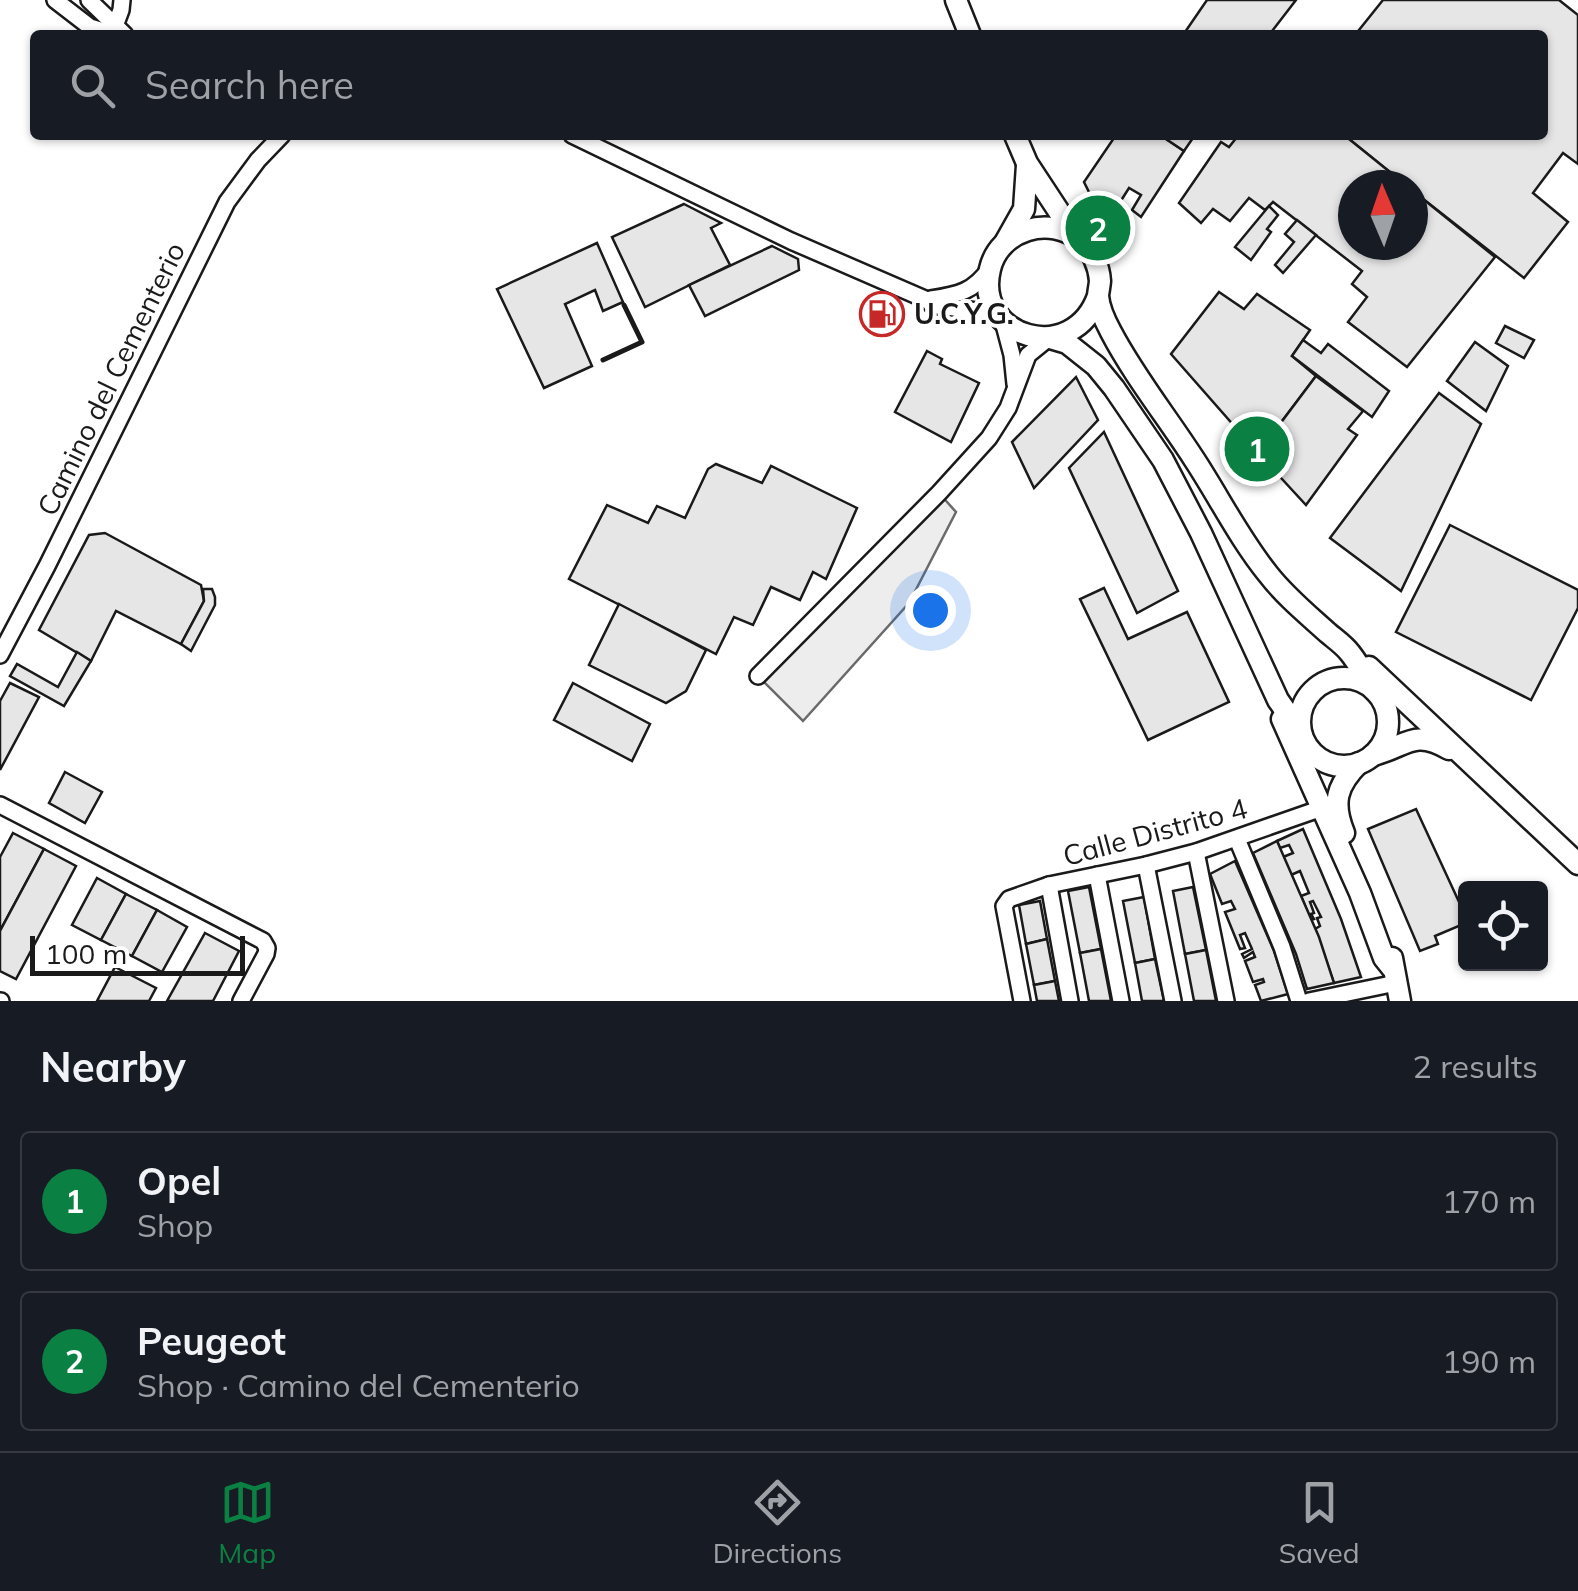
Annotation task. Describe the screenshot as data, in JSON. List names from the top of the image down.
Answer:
{
  "streets": {
    "street": ["Camino del Cementerio", "Calle Distrito 4"]
  },
  "places": {
    "fuel station": ["U.C.Y.G."]
  },
  "scale_bar": "100 m",
  "north": "top",
  "page": {
    "search": "Search here",
    "pins": ["2", "1"],
    "scale": "100 m",
    "heading": ["Nearby", "2 results"],
    "list": [
      {
        "mark": "1",
        "name": "Opel",
        "note": "Shop",
        "value": "170 m"
      },
      {
        "mark": "2",
        "name": "Peugeot",
        "note": "Shop · Camino del Cementerio",
        "value": "190 m"
      }
    ],
    "nav": ["Map", "Directions", "Saved"]
  }
}
